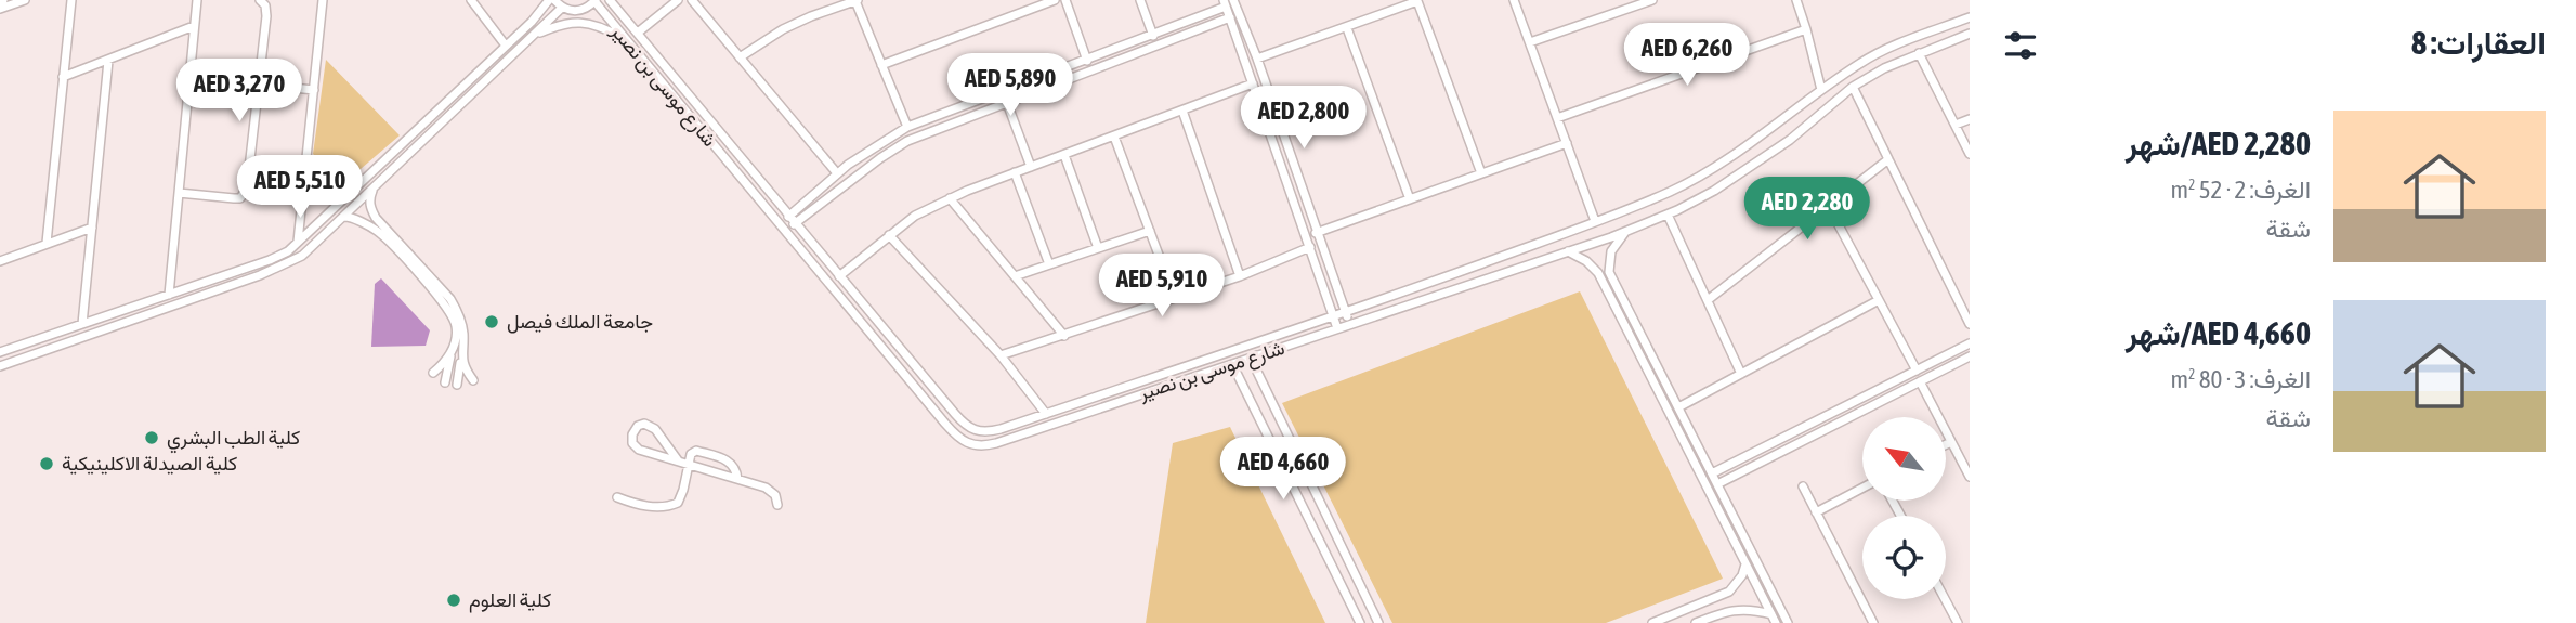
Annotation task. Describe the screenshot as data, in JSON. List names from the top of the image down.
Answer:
{
  "streets": {
    "street": ["شارع موسى بن نصير"]
  },
  "places": [
    "جامعة الملك فيصل",
    "كلية الطب البشري",
    "كلية الصيدلة الاكلينيكية",
    "كلية العلوم"
  ],
  "north": "top left",
  "page": {
    "heading": "العقارات: 8",
    "price": [
      "AED 6,260",
      "AED 5,890",
      "AED 3,270",
      "AED 2,800",
      "AED 5,510",
      "AED 2,280",
      "AED 5,910",
      "AED 4,660"
    ],
    "list": [
      {
        "name": "AED 2,280/شهر",
        "note": "الغرف: 2 · 52 m² · شقة"
      },
      {
        "name": "AED 4,660/شهر",
        "note": "الغرف: 3 · 80 m² · شقة"
      }
    ]
  }
}
